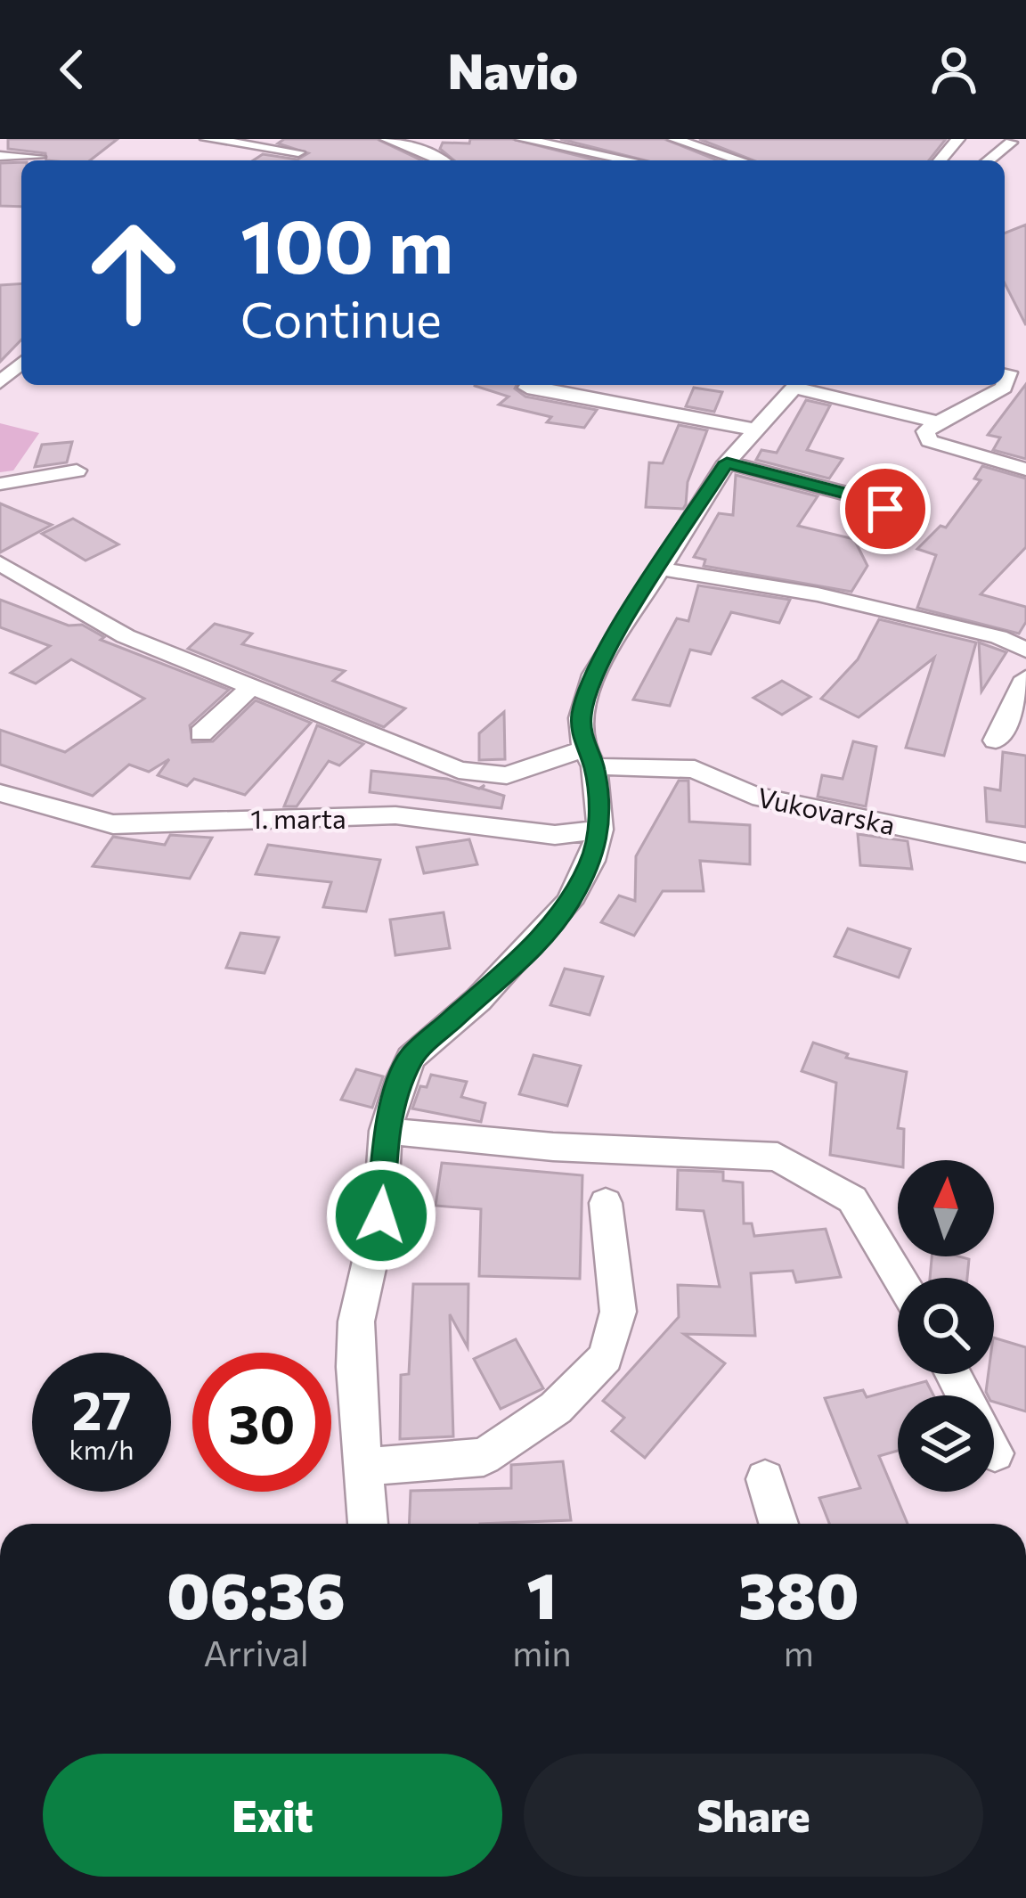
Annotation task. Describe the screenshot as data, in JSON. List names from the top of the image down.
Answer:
{
  "streets": {
    "street": ["Vukovarska", "1. marta"]
  },
  "north": "top",
  "page": {
    "header": "Navio",
    "turn": ["100 m", "Continue"],
    "speed": "27 km/h",
    "limit": "30",
    "eta": [
      "06:36",
      "Arrival",
      "1",
      "min",
      "380",
      "m"
    ],
    "buttons": ["Exit", "Share"]
  }
}
